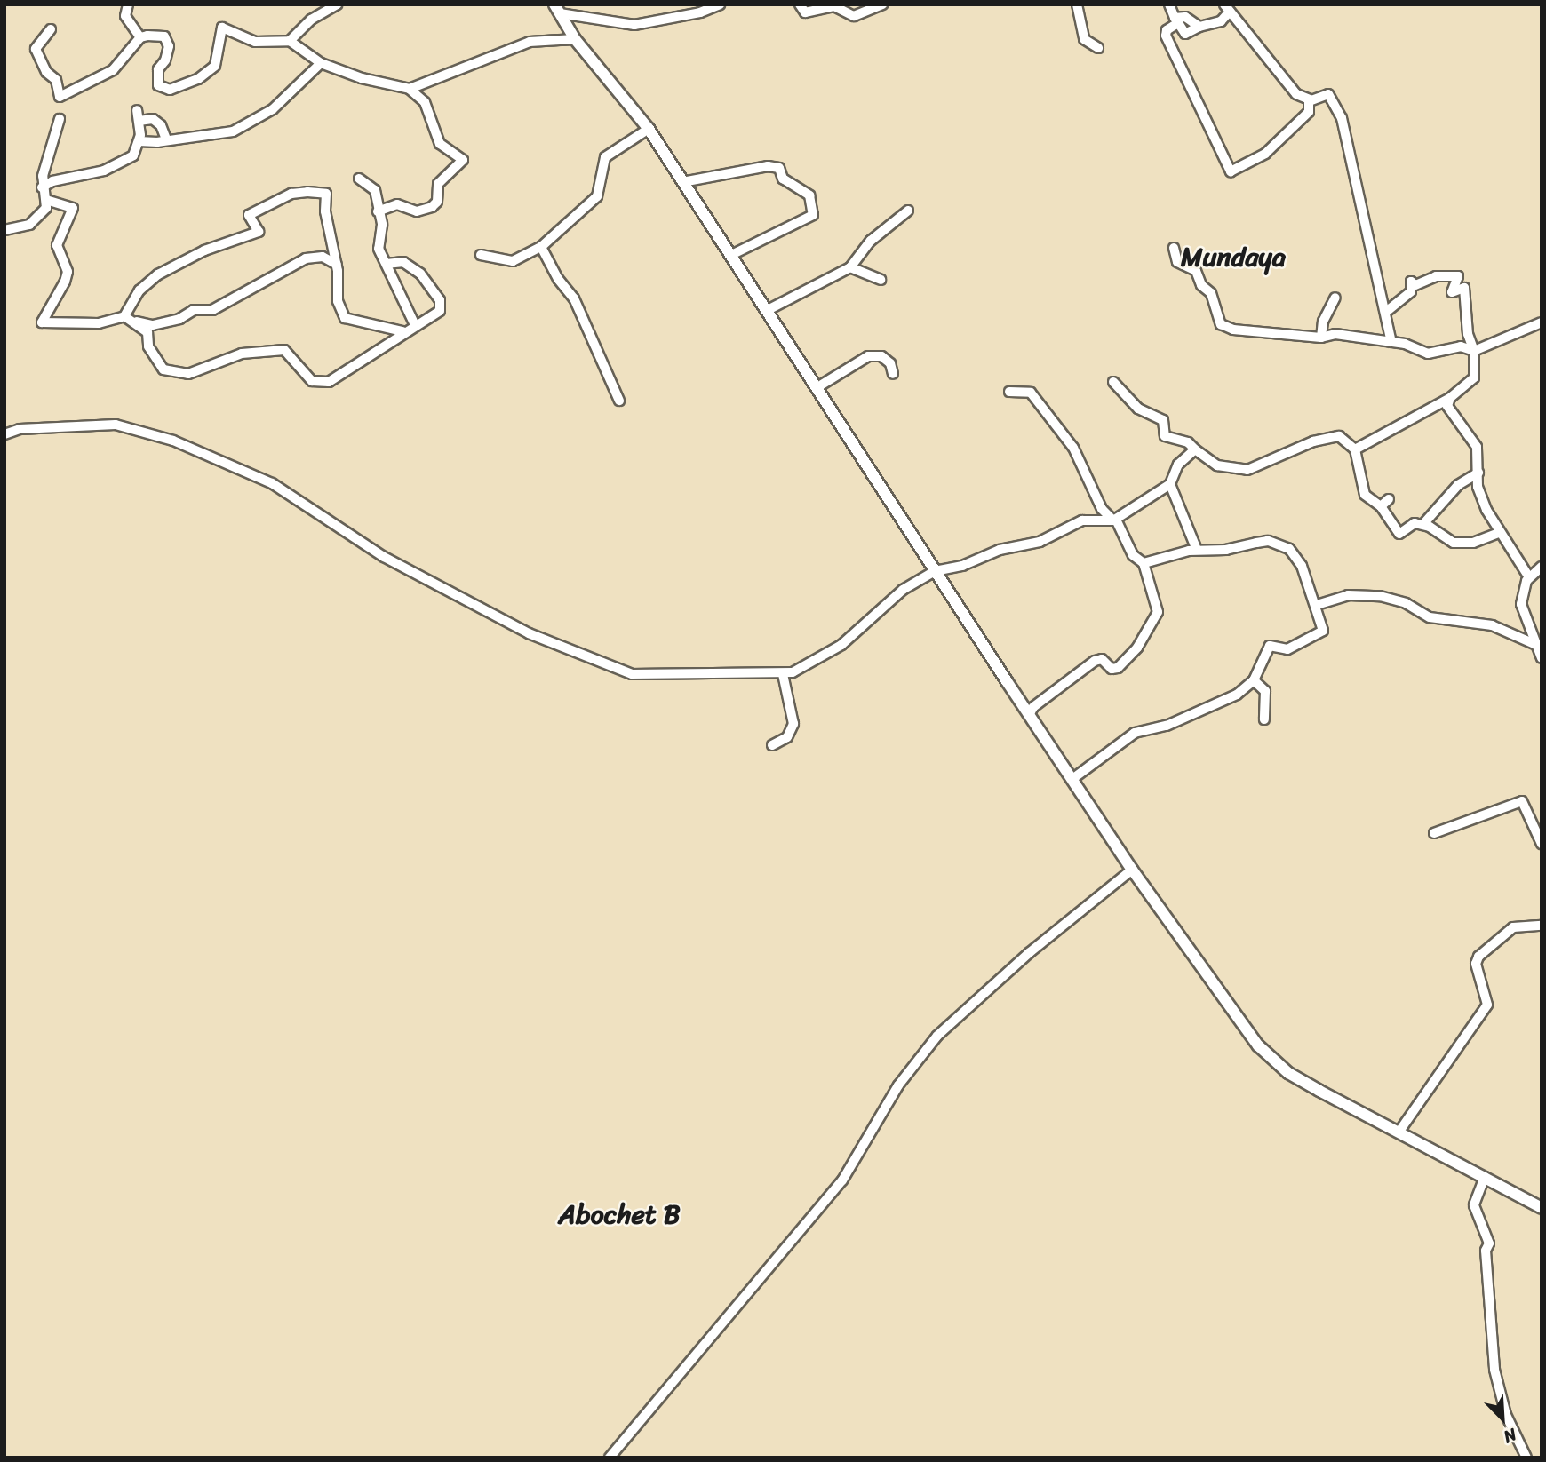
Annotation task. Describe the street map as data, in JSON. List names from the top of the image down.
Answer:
{
  "districts": ["Mundaya", "Abochet B"],
  "north": "bottom right"
}
